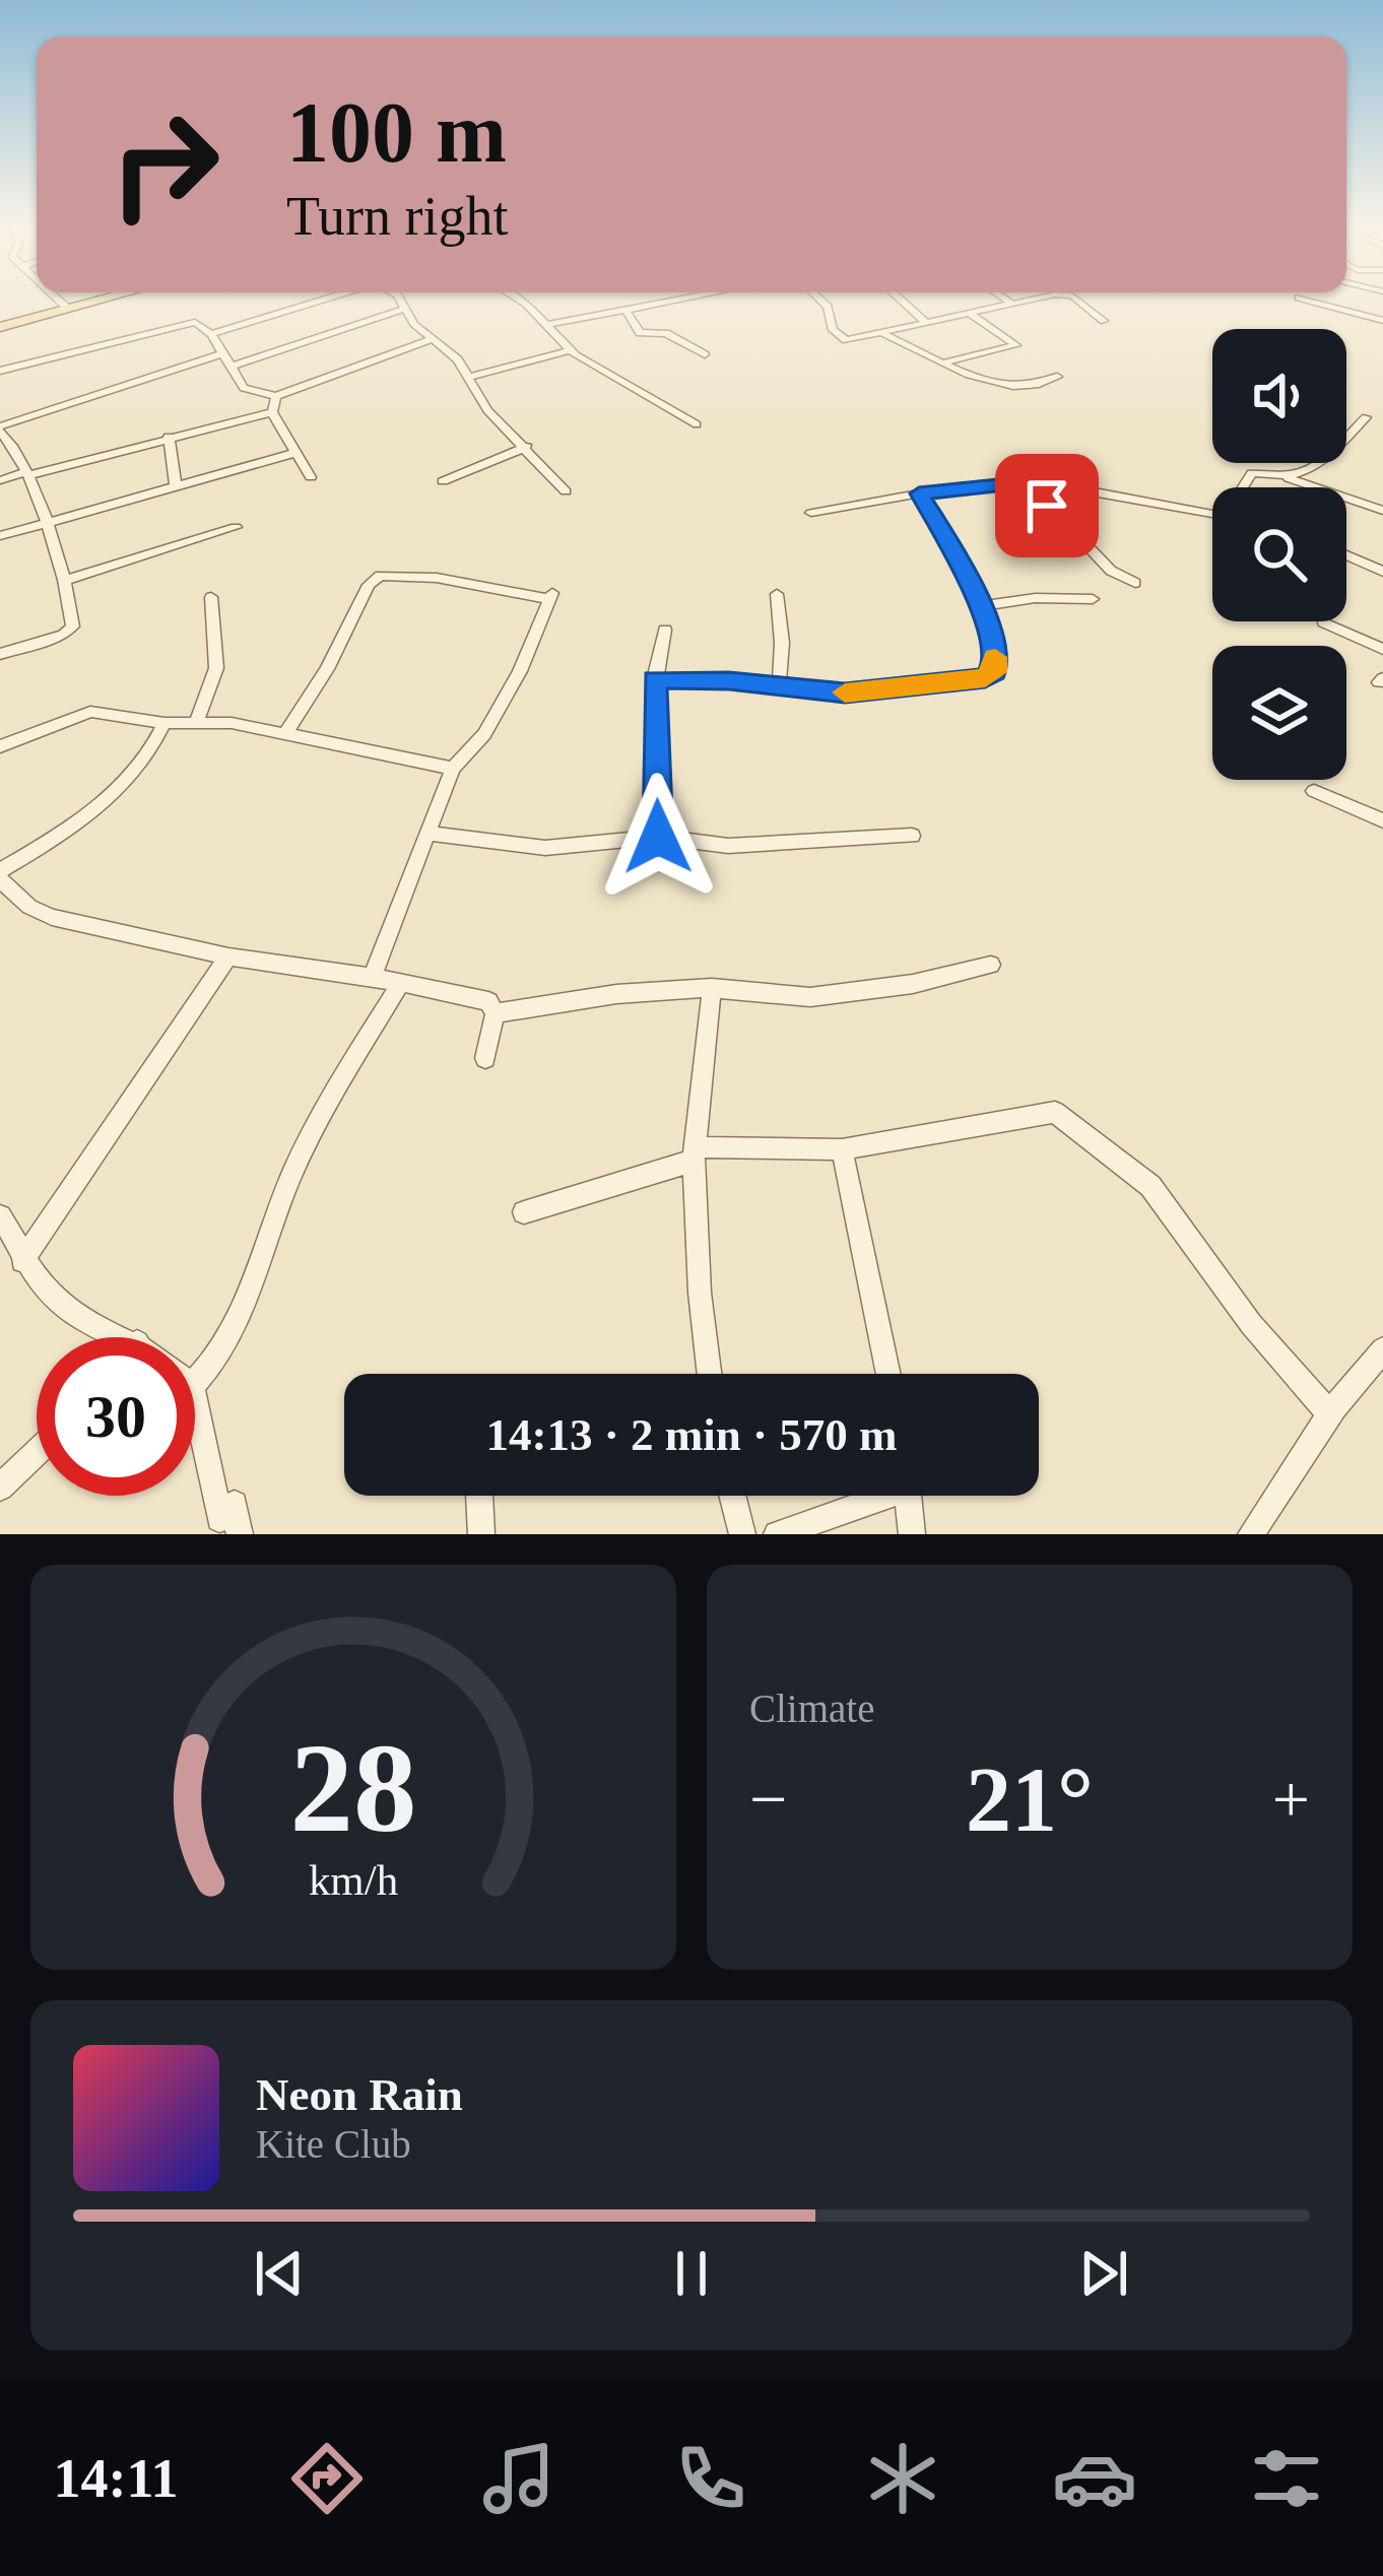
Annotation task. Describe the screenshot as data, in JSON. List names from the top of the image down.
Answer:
{
  "page": {
    "turn": ["100 m", "Turn right"],
    "limit": "30",
    "trip": "14:13 · 2 min · 570 m",
    "tile": "Climate",
    "heat": ["−", "21°", "+"],
    "song": ["Neon Rain", "Kite Club"],
    "tabs": "14:11",
    "gauge": ["28", "km/h"]
  }
}
